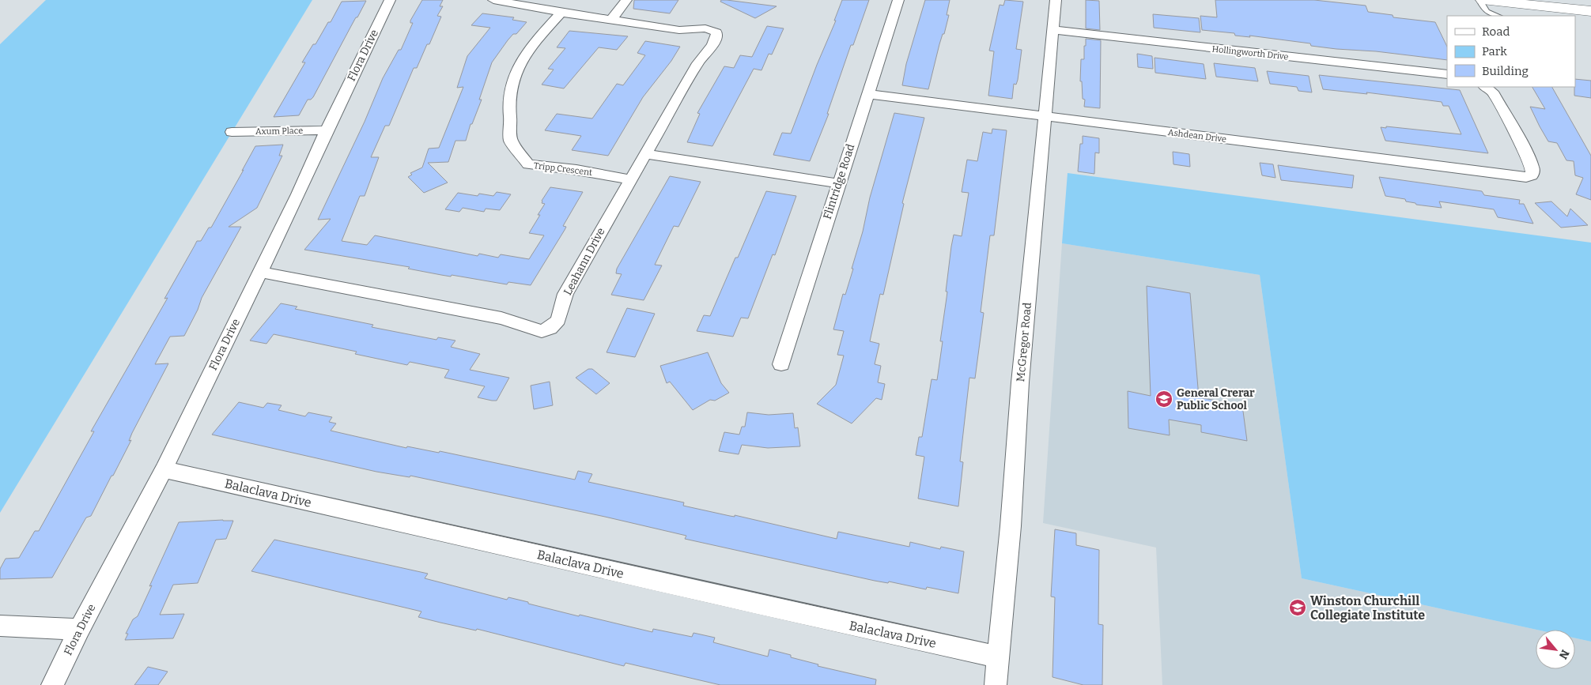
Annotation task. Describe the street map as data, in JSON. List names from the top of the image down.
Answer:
{
  "streets": {
    "street": [
      "Hollingworth Drive",
      "Flora Drive",
      "Axum Place",
      "Ashdean Drive",
      "Tripp Crescent",
      "Flintridge Road",
      "Leahann Drive",
      "McGregor Road",
      "Balaclava Drive"
    ]
  },
  "crossings": [
    ["Hollingworth Drive", "McGregor Road"],
    ["Flora Drive", "Axum Place"],
    ["Flora Drive", "Leahann Drive"],
    ["Flora Drive", "Balaclava Drive"],
    ["Ashdean Drive", "Flintridge Road"],
    ["Ashdean Drive", "McGregor Road"],
    ["Tripp Crescent", "Leahann Drive"],
    ["McGregor Road", "Balaclava Drive"]
  ],
  "places": {
    "school or university": ["General Crerar Public School", "Winston Churchill Collegiate Institute"]
  },
  "legend": ["Road", "Park", "Building"],
  "north": "bottom right"
}
